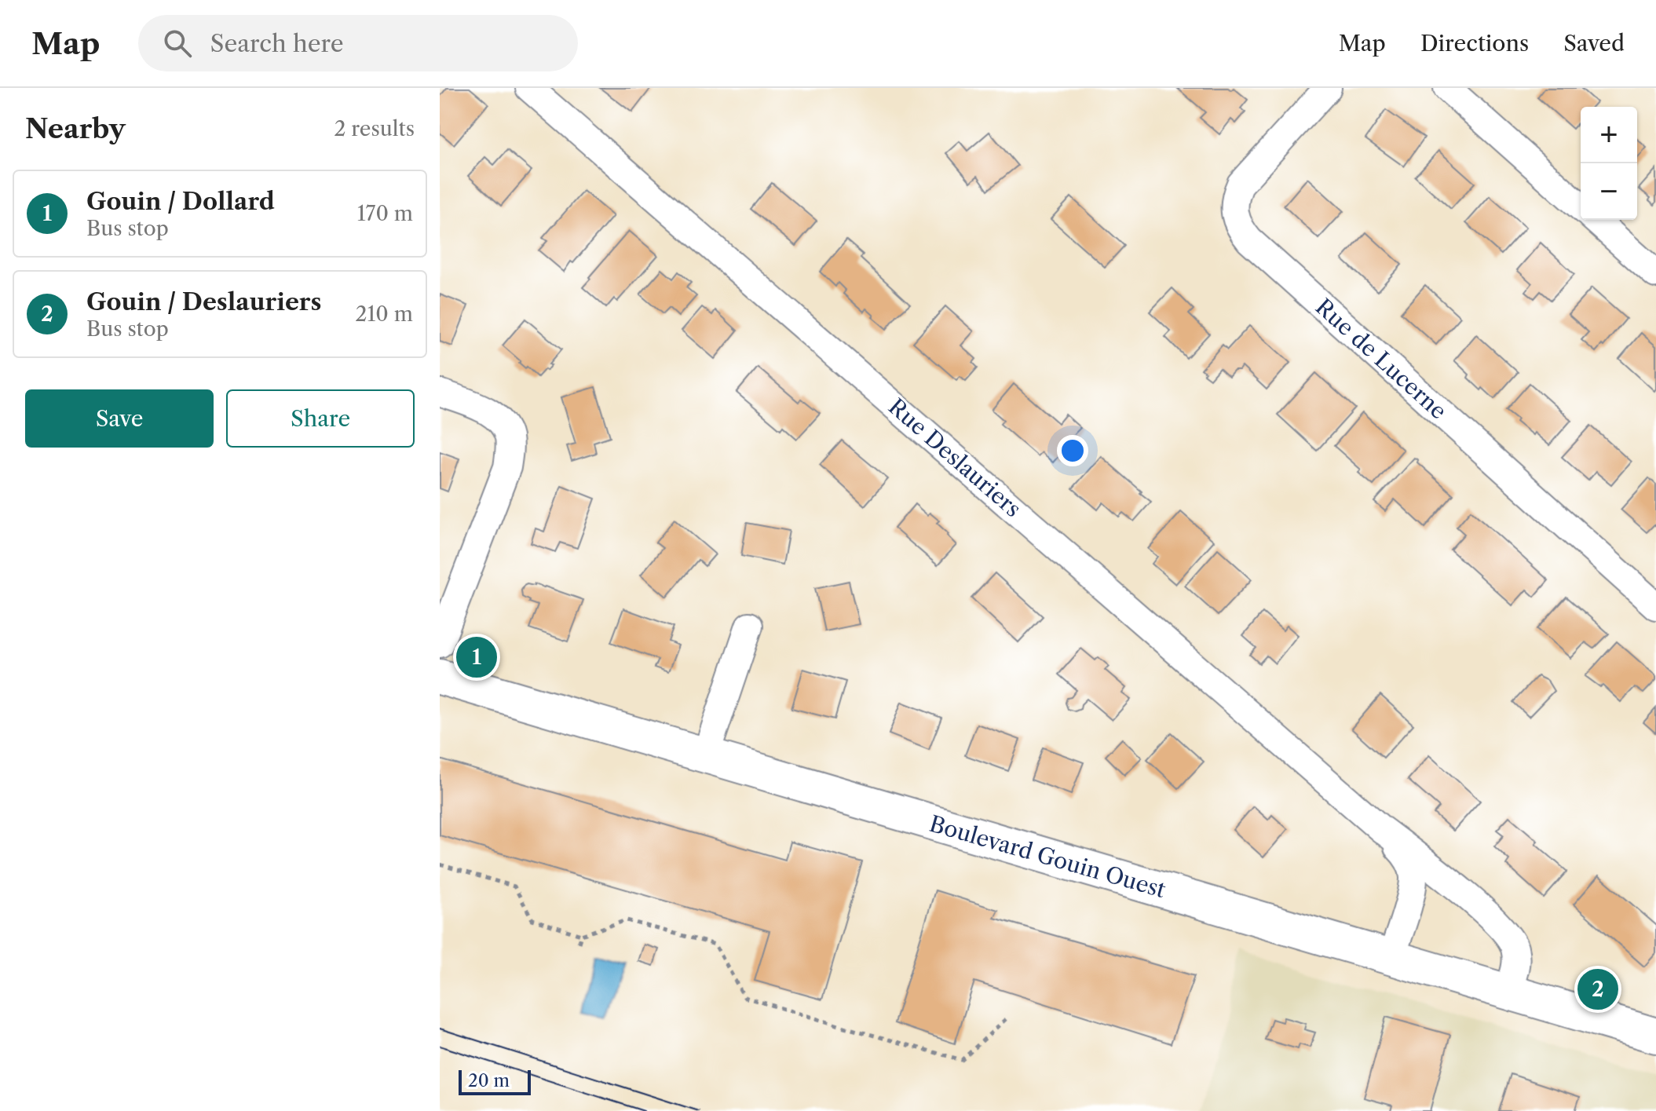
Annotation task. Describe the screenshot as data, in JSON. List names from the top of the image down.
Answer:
{
  "streets": {
    "main road": ["Boulevard Gouin Ouest"],
    "street": ["Rue de Lucerne", "Rue Deslauriers"]
  },
  "crossings": [
    ["Rue Deslauriers", "Boulevard Gouin Ouest"]
  ],
  "scale_bar": "20 m",
  "page": {
    "header": "Map",
    "search": "Search here",
    "nav": ["Map", "Directions", "Saved"],
    "heading": ["Nearby", "2 results"],
    "map_buttons": ["+", "−"],
    "list": [
      {
        "mark": "1",
        "name": "Gouin / Dollard",
        "note": "Bus stop",
        "value": "170 m"
      },
      {
        "mark": "2",
        "name": "Gouin / Deslauriers",
        "note": "Bus stop",
        "value": "210 m"
      }
    ],
    "buttons": ["Save", "Share"],
    "pins": ["1", "2"],
    "scale": "20 m"
  }
}
